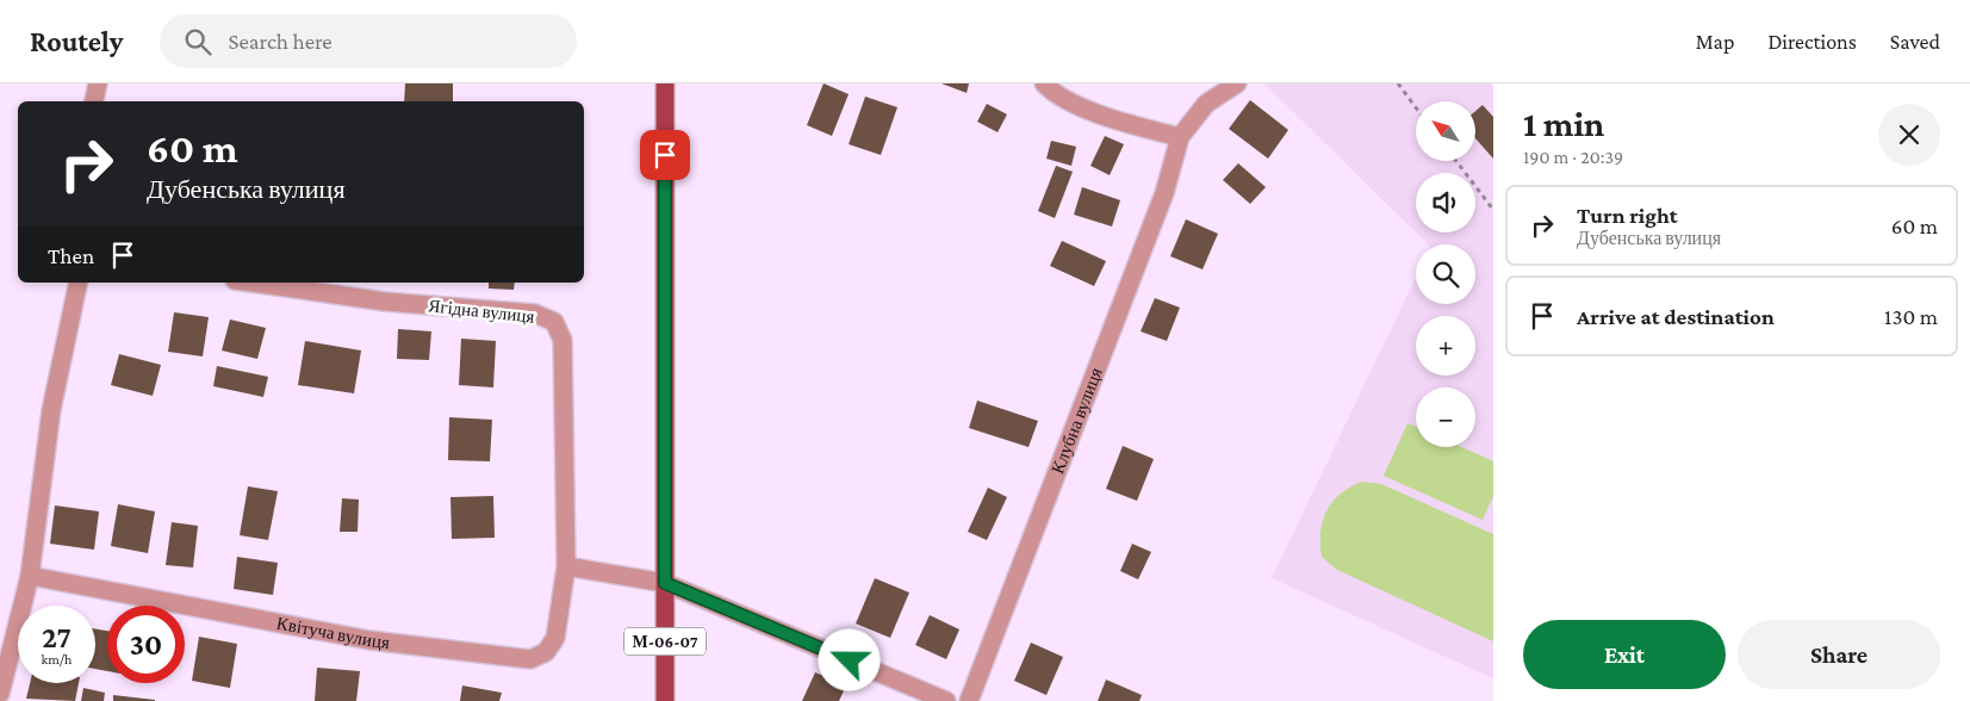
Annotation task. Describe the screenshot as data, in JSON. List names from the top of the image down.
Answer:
{
  "streets": {
    "main road": ["М-06-07"],
    "street": ["Ягідна вулиця", "Клубна вулиця", "Квітуча вулиця"]
  },
  "crossings": [
    ["Ягідна вулиця", "Квітуча вулиця"]
  ],
  "north": "top left",
  "page": {
    "header": "Routely",
    "search": "Search here",
    "nav": ["Map", "Directions", "Saved"],
    "heading": ["1 min", "190 m · 20:39"],
    "map_buttons": ["+", "−"],
    "turn": ["60 m", "Дубенська вулиця"],
    "list": [
      {
        "name": "Turn right",
        "note": "Дубенська вулиця",
        "value": "60 m"
      },
      {
        "name": "Arrive at destination",
        "value": "130 m"
      }
    ],
    "then": "Then",
    "speed": "27 km/h",
    "limit": "30",
    "buttons": ["Exit", "Share"]
  }
}
